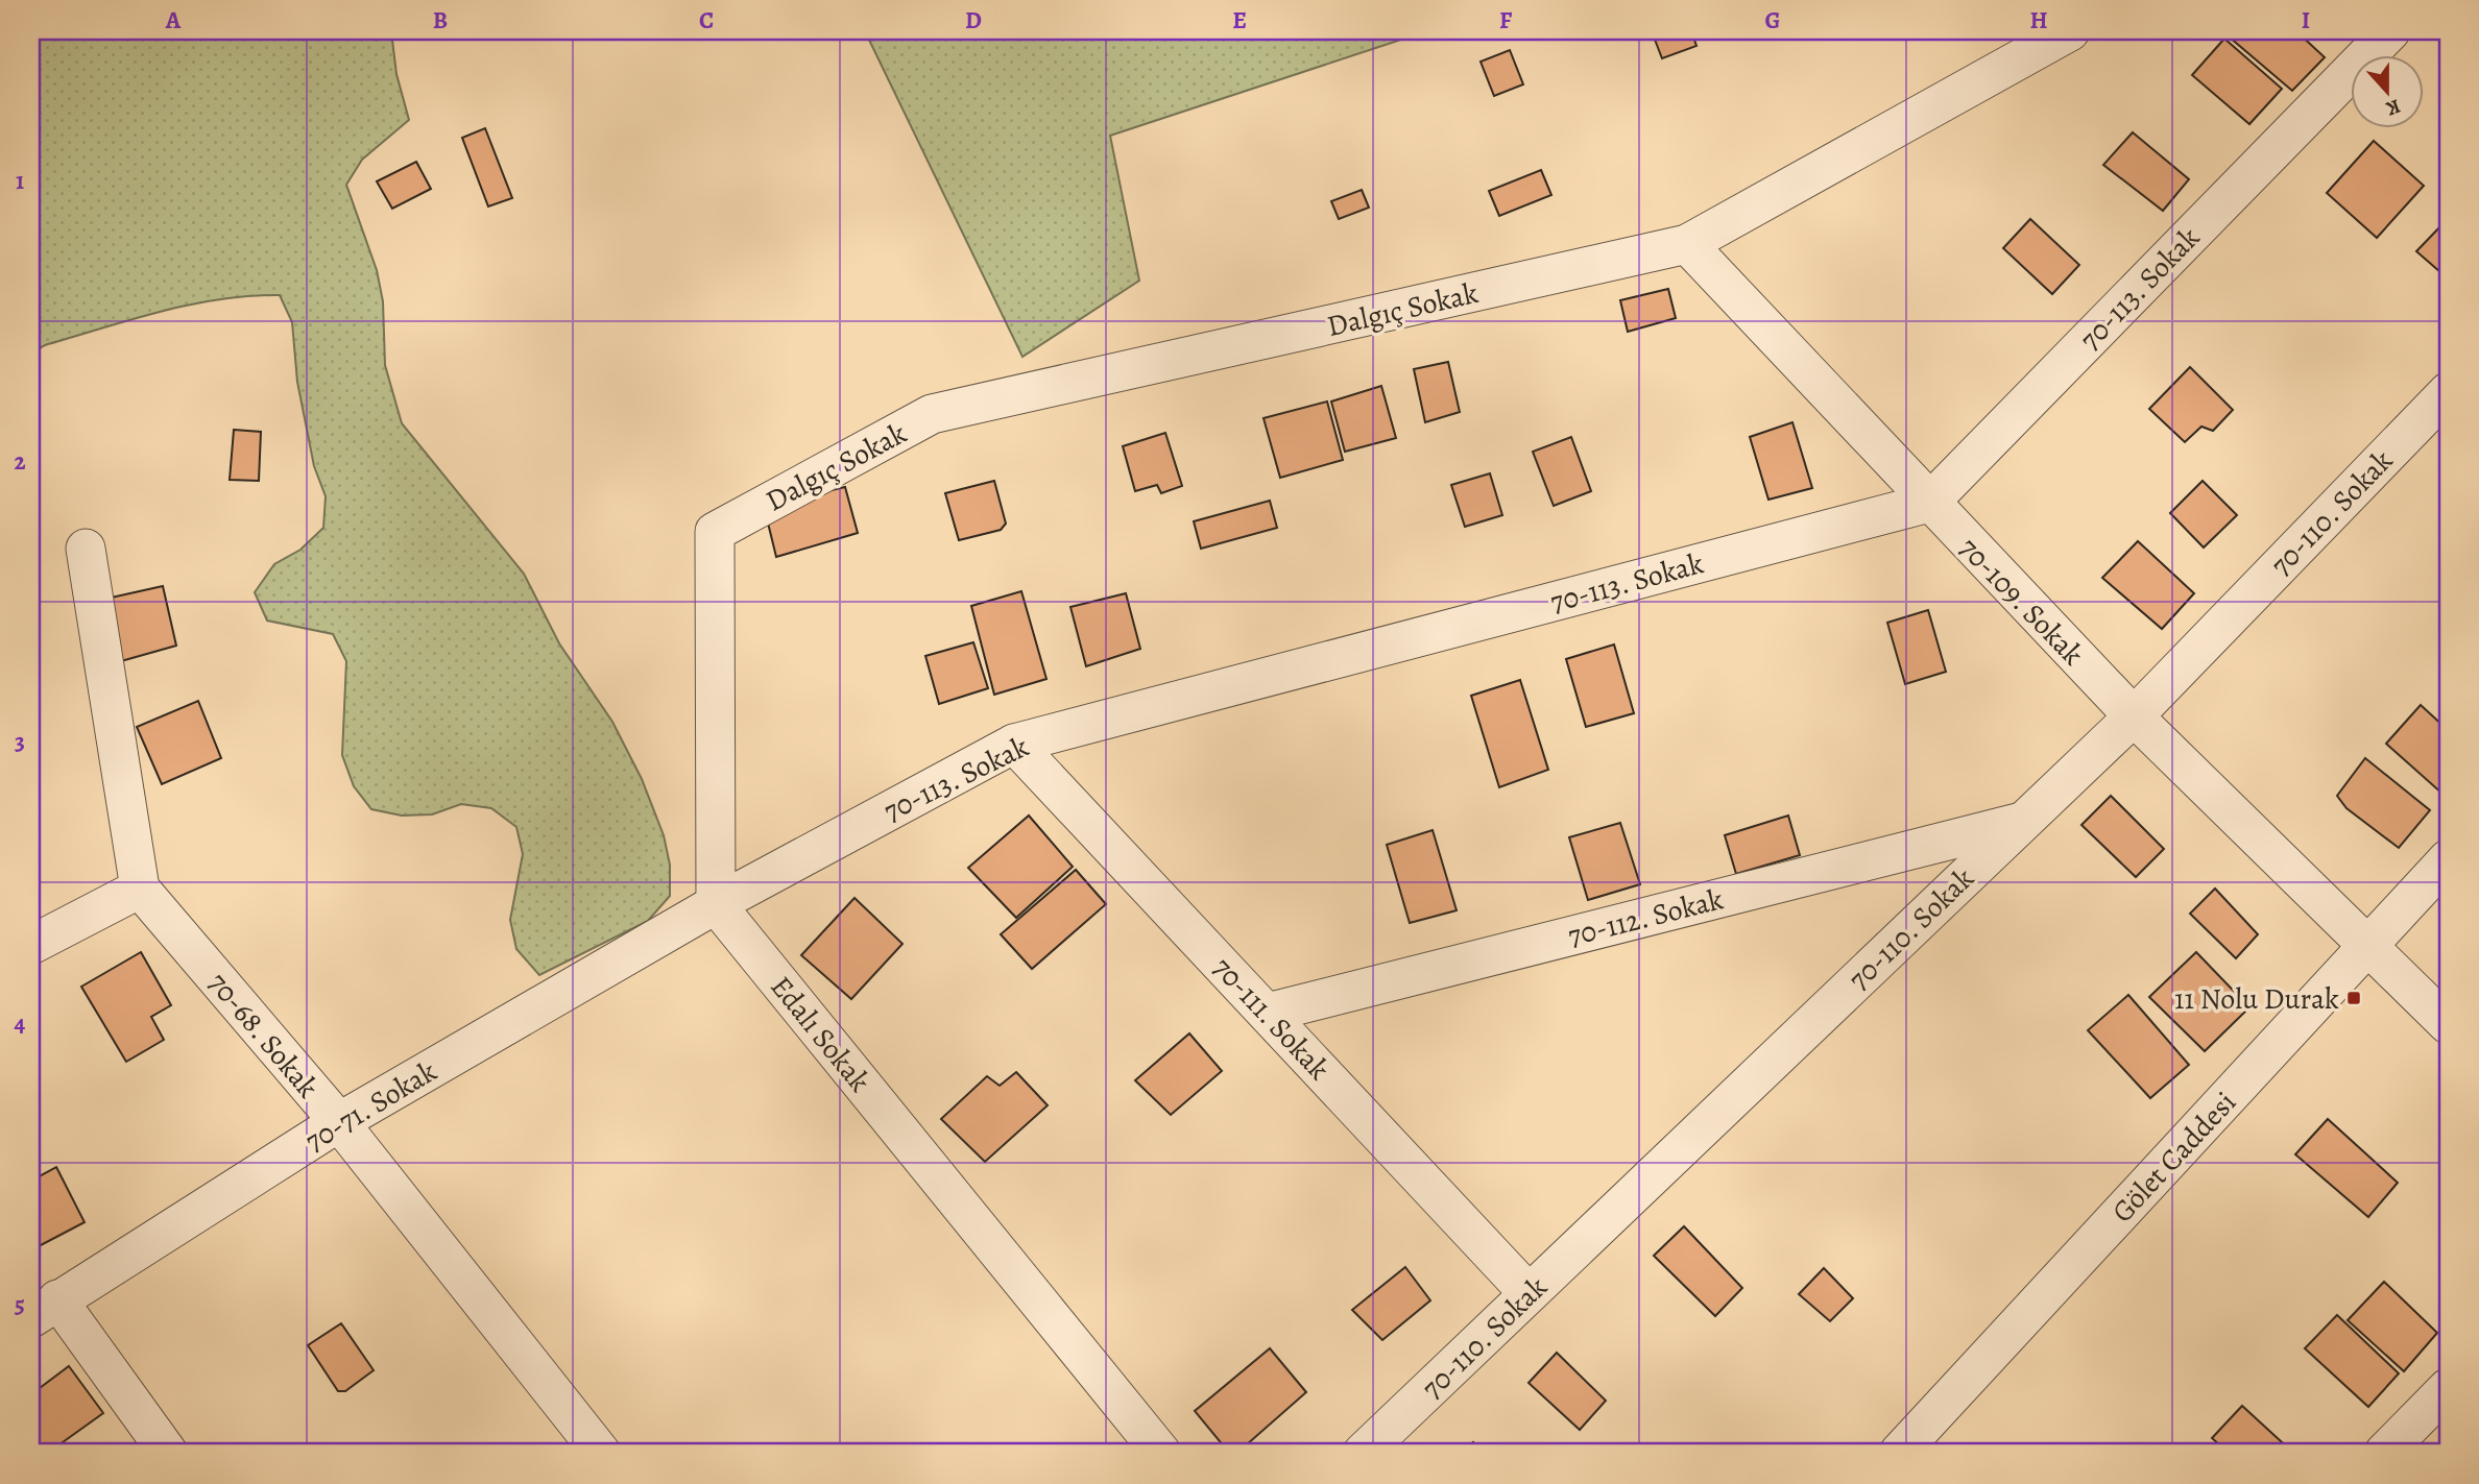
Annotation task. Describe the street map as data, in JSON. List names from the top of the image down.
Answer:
{
  "streets": {
    "street": [
      "70-113. Sokak",
      "Dalgıç Sokak",
      "70-110. Sokak",
      "70-109. Sokak",
      "70-112. Sokak",
      "70-111. Sokak",
      "Edalı Sokak",
      "70-68. Sokak",
      "70-71. Sokak",
      "Gölet Caddesi"
    ]
  },
  "crossings": [
    ["70-113. Sokak", "Dalgıç Sokak"],
    ["70-113. Sokak", "70-109. Sokak"],
    ["70-113. Sokak", "70-111. Sokak"],
    ["70-113. Sokak", "Edalı Sokak"],
    ["70-113. Sokak", "70-71. Sokak"],
    ["Dalgıç Sokak", "70-109. Sokak"],
    ["Dalgıç Sokak", "Edalı Sokak"],
    ["Dalgıç Sokak", "70-71. Sokak"],
    ["70-110. Sokak", "70-109. Sokak"],
    ["70-110. Sokak", "70-112. Sokak"],
    ["70-110. Sokak", "70-111. Sokak"],
    ["70-109. Sokak", "Gölet Caddesi"],
    ["70-112. Sokak", "70-111. Sokak"],
    ["Edalı Sokak", "70-71. Sokak"],
    ["70-68. Sokak", "70-71. Sokak"]
  ],
  "places": {
    "transit": ["11 Nolu Durak"]
  },
  "north": "bottom",
  "grid": {
    "columns": [
      "A",
      "B",
      "C",
      "D",
      "E",
      "F",
      "G",
      "H",
      "I"
    ],
    "rows": [
      "1",
      "2",
      "3",
      "4",
      "5"
    ]
  }
}
